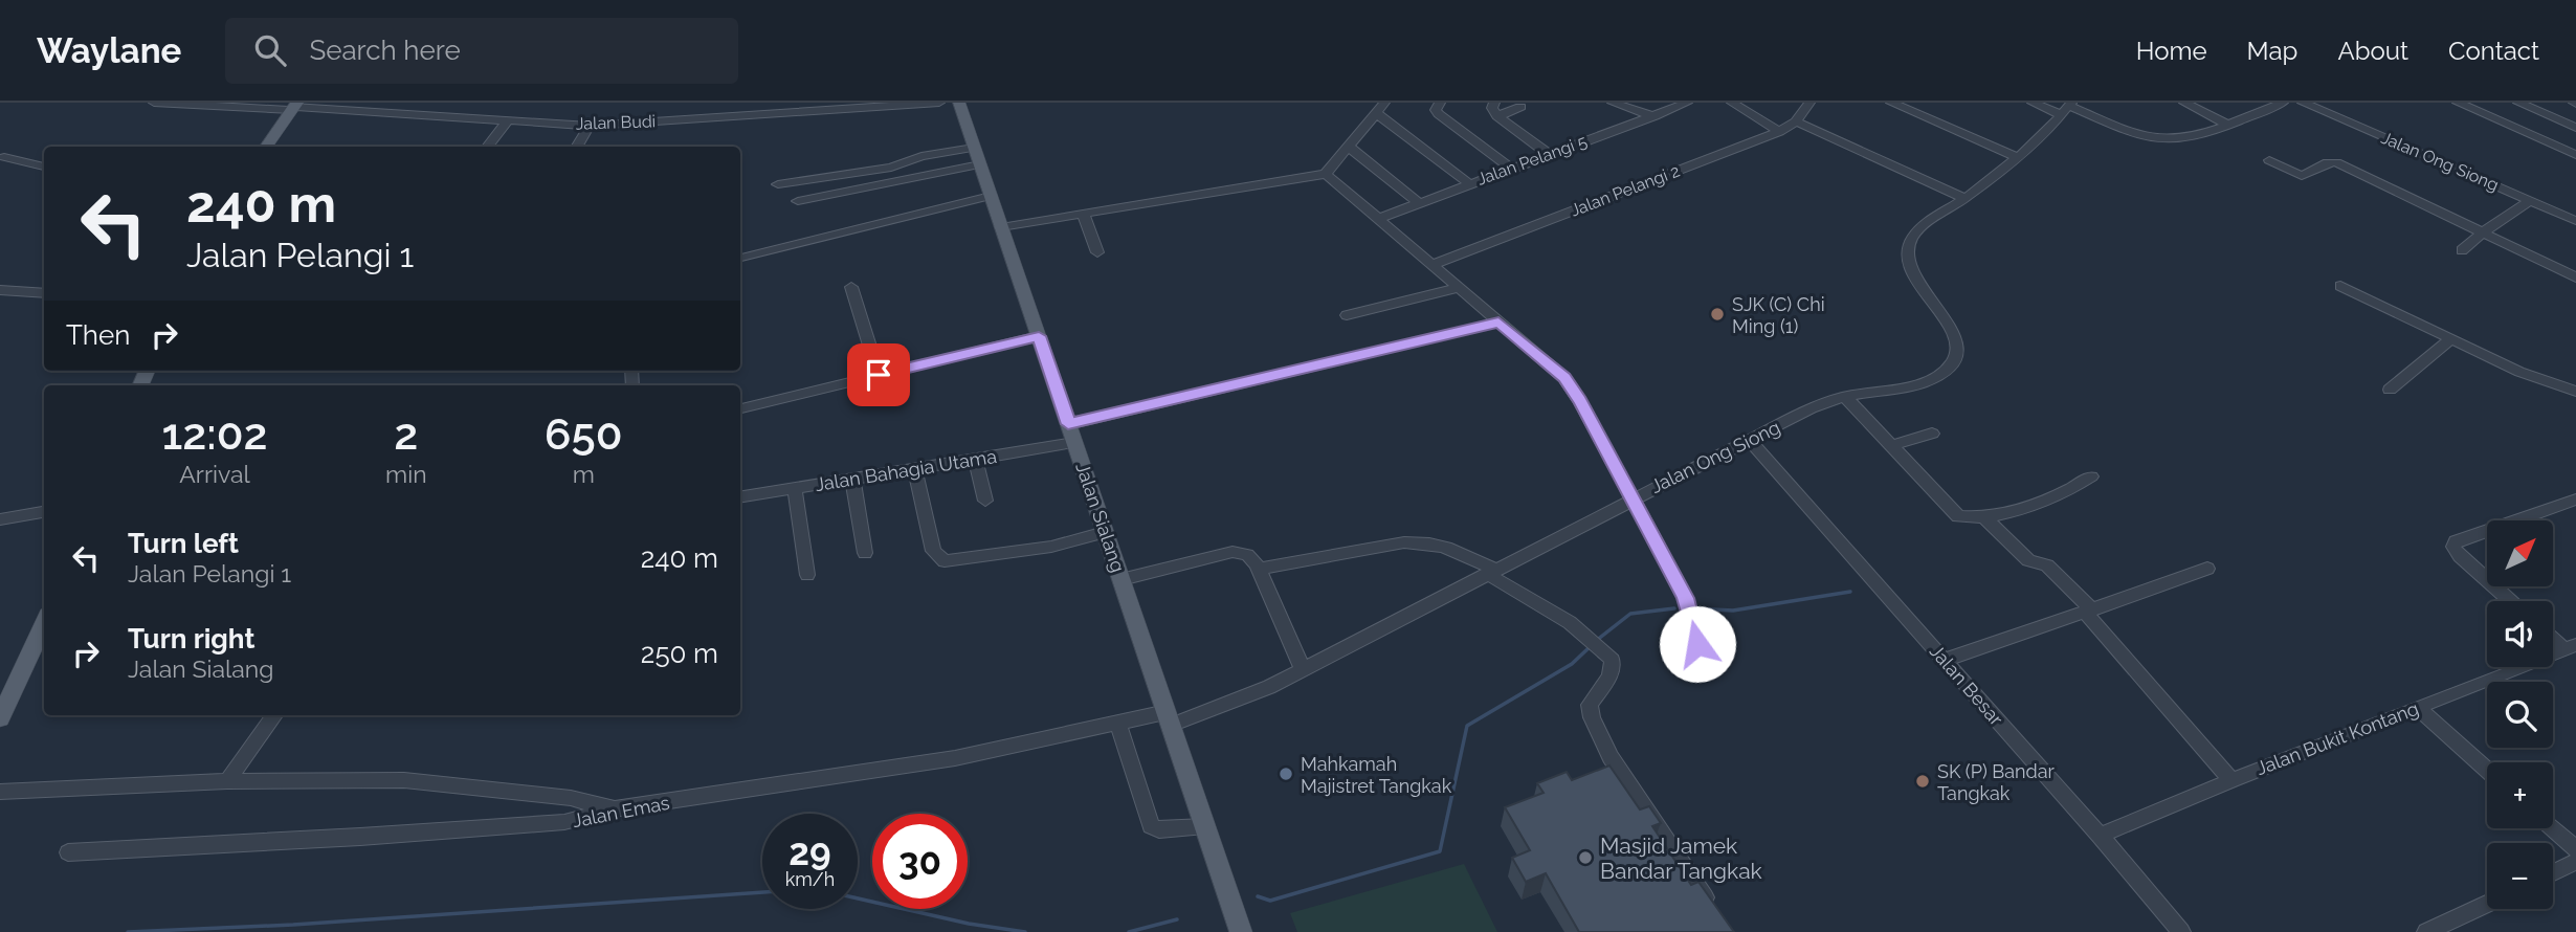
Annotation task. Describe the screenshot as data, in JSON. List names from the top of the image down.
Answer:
{
  "streets": {
    "main road": ["Jalan Sialang"],
    "street": [
      "Jalan Budi",
      "Jalan Pelangi 5",
      "Jalan Ong Siong",
      "Jalan Pelangi 2",
      "Jalan Bahagia Utama",
      "Jalan Besar",
      "Jalan Bukit Kontang",
      "Jalan Emas"
    ]
  },
  "crossings": [
    ["Jalan Ong Siong", "Jalan Sialang"],
    ["Jalan Ong Siong", "Jalan Besar"],
    ["Jalan Ong Siong", "Jalan Emas"],
    ["Jalan Bahagia Utama", "Jalan Sialang"],
    ["Jalan Sialang", "Jalan Emas"],
    ["Jalan Besar", "Jalan Bukit Kontang"]
  ],
  "places": [
    "SJK (C) Chi Ming (1)",
    "Mahkamah Majistret Tangkak",
    "SK (P) Bandar Tangkak",
    "Masjid Jamek Bandar Tangkak"
  ],
  "north": "top right",
  "page": {
    "header": "Waylane",
    "search": "Search here",
    "nav": [
      "Home",
      "Map",
      "About",
      "Contact"
    ],
    "turn": ["240 m", "Jalan Pelangi 1"],
    "then": "Then",
    "eta": [
      "12:02",
      "Arrival",
      "2",
      "min",
      "650",
      "m"
    ],
    "list": [
      {
        "name": "Turn left",
        "note": "Jalan Pelangi 1",
        "value": "240 m"
      },
      {
        "name": "Turn right",
        "note": "Jalan Sialang",
        "value": "250 m"
      }
    ],
    "map_buttons": ["+", "−"],
    "speed": "29 km/h",
    "limit": "30"
  }
}
